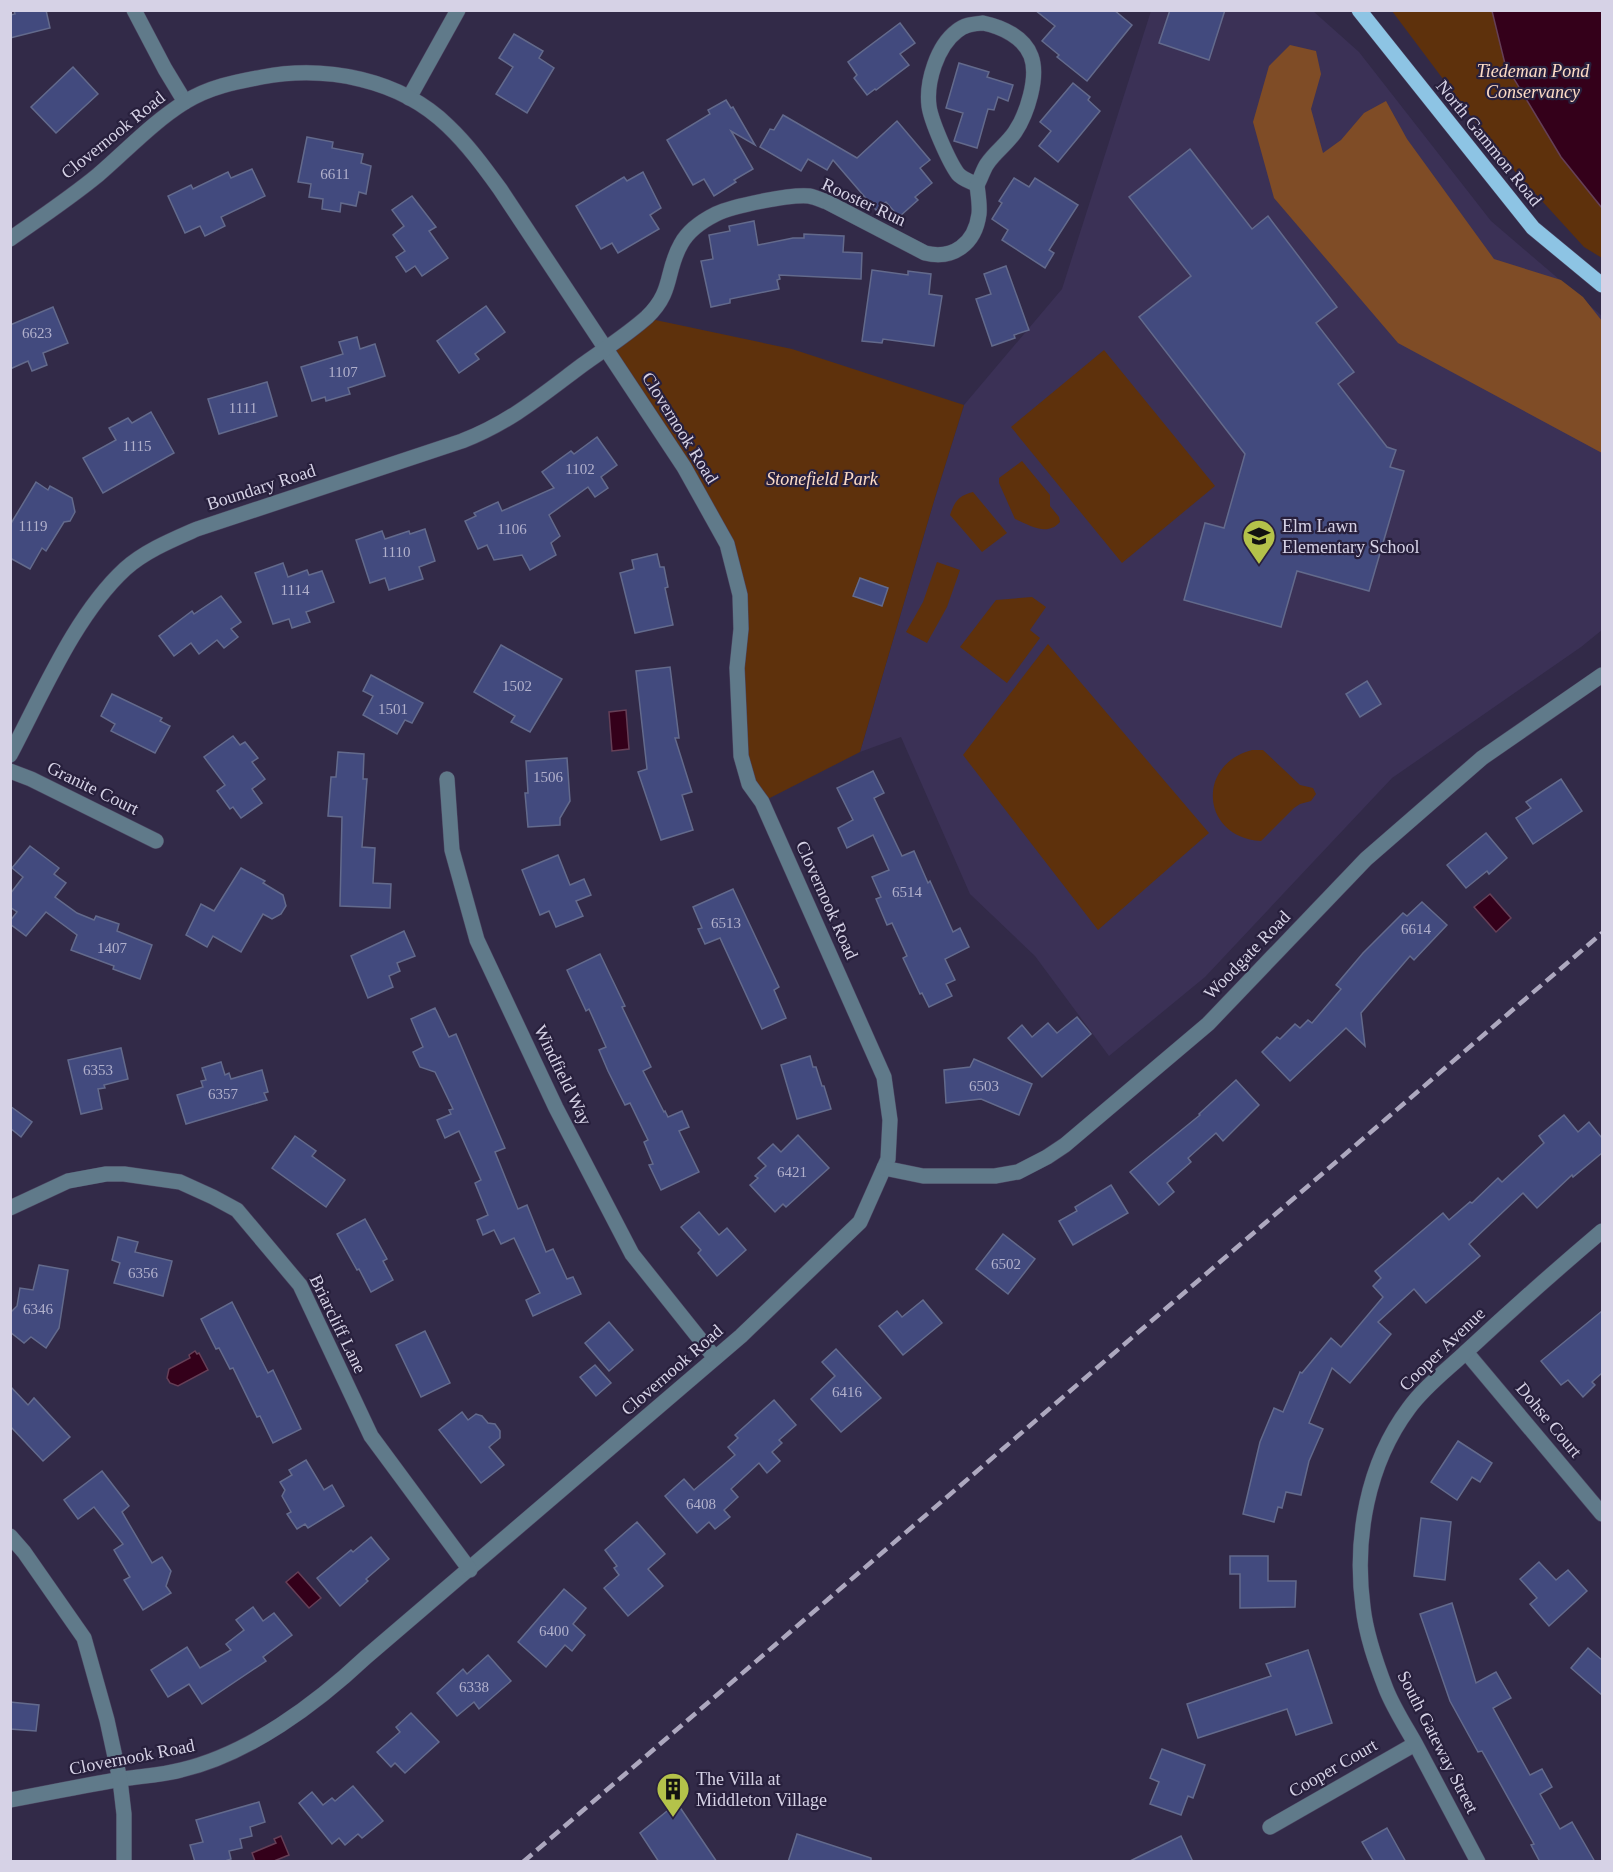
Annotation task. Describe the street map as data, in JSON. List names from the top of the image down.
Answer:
{
  "streets": {
    "main road": ["North Gammon Road"],
    "street": [
      "Clovernook Road",
      "Rooster Run",
      "Boundary Road",
      "Granite Court",
      "Woodgate Road",
      "Windfield Way",
      "Briarcliff Lane",
      "Cooper Avenue",
      "Dohse Court",
      "South Gateway Street",
      "Cooper Court"
    ]
  },
  "crossings": [
    ["Clovernook Road", "Rooster Run"],
    ["Clovernook Road", "Boundary Road"],
    ["Clovernook Road", "Woodgate Road"],
    ["Clovernook Road", "Windfield Way"],
    ["Clovernook Road", "Briarcliff Lane"],
    ["Rooster Run", "Boundary Road"],
    ["Cooper Avenue", "Dohse Court"],
    ["Cooper Avenue", "South Gateway Street"],
    ["South Gateway Street", "Cooper Court"]
  ],
  "parks": ["Tiedeman Pond Conservancy", "Stonefield Park"],
  "places": {
    "school or university": ["Elm Lawn Elementary School"],
    "building": ["The Villa at Middleton Village"]
  },
  "house_numbers": [
    "6611",
    "6623",
    "1107",
    "1111",
    "1115",
    "1102",
    "1119",
    "1106",
    "1110",
    "1114",
    "1502",
    "1501",
    "1506",
    "6514",
    "6513",
    "6614",
    "1407",
    "6353",
    "6503",
    "6357",
    "6421",
    "6502",
    "6356",
    "6346",
    "6416",
    "6408",
    "6400",
    "6338"
  ]
}
